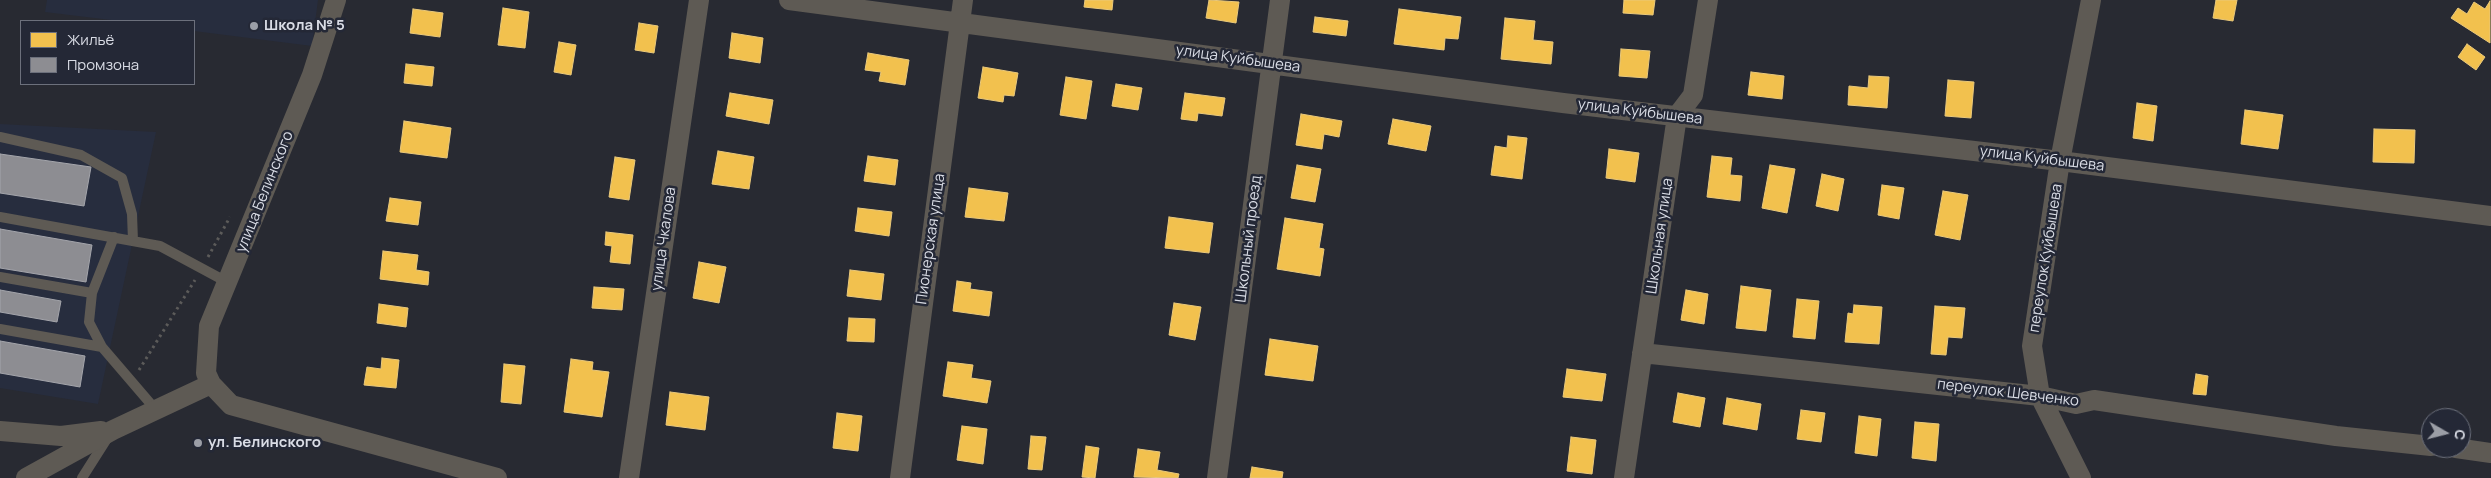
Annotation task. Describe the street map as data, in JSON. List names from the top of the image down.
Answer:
{
  "streets": {
    "street": [
      "улица Куйбышева",
      "улица Белинского",
      "Школьная улица",
      "улица Чкалова",
      "Пионерская улица",
      "Школьный проезд",
      "переулок Куйбышева",
      "переулок Шевченко"
    ]
  },
  "crossings": [
    ["улица Куйбышева", "Школьная улица"],
    ["улица Куйбышева", "Пионерская улица"],
    ["улица Куйбышева", "Школьный проезд"],
    ["улица Куйбышева", "переулок Куйбышева"],
    ["Школьная улица", "переулок Шевченко"],
    ["переулок Куйбышева", "переулок Шевченко"]
  ],
  "places": ["Школа № 5", "ул. Белинского"],
  "legend": ["Жильё", "Промзона"],
  "north": "right"
}
